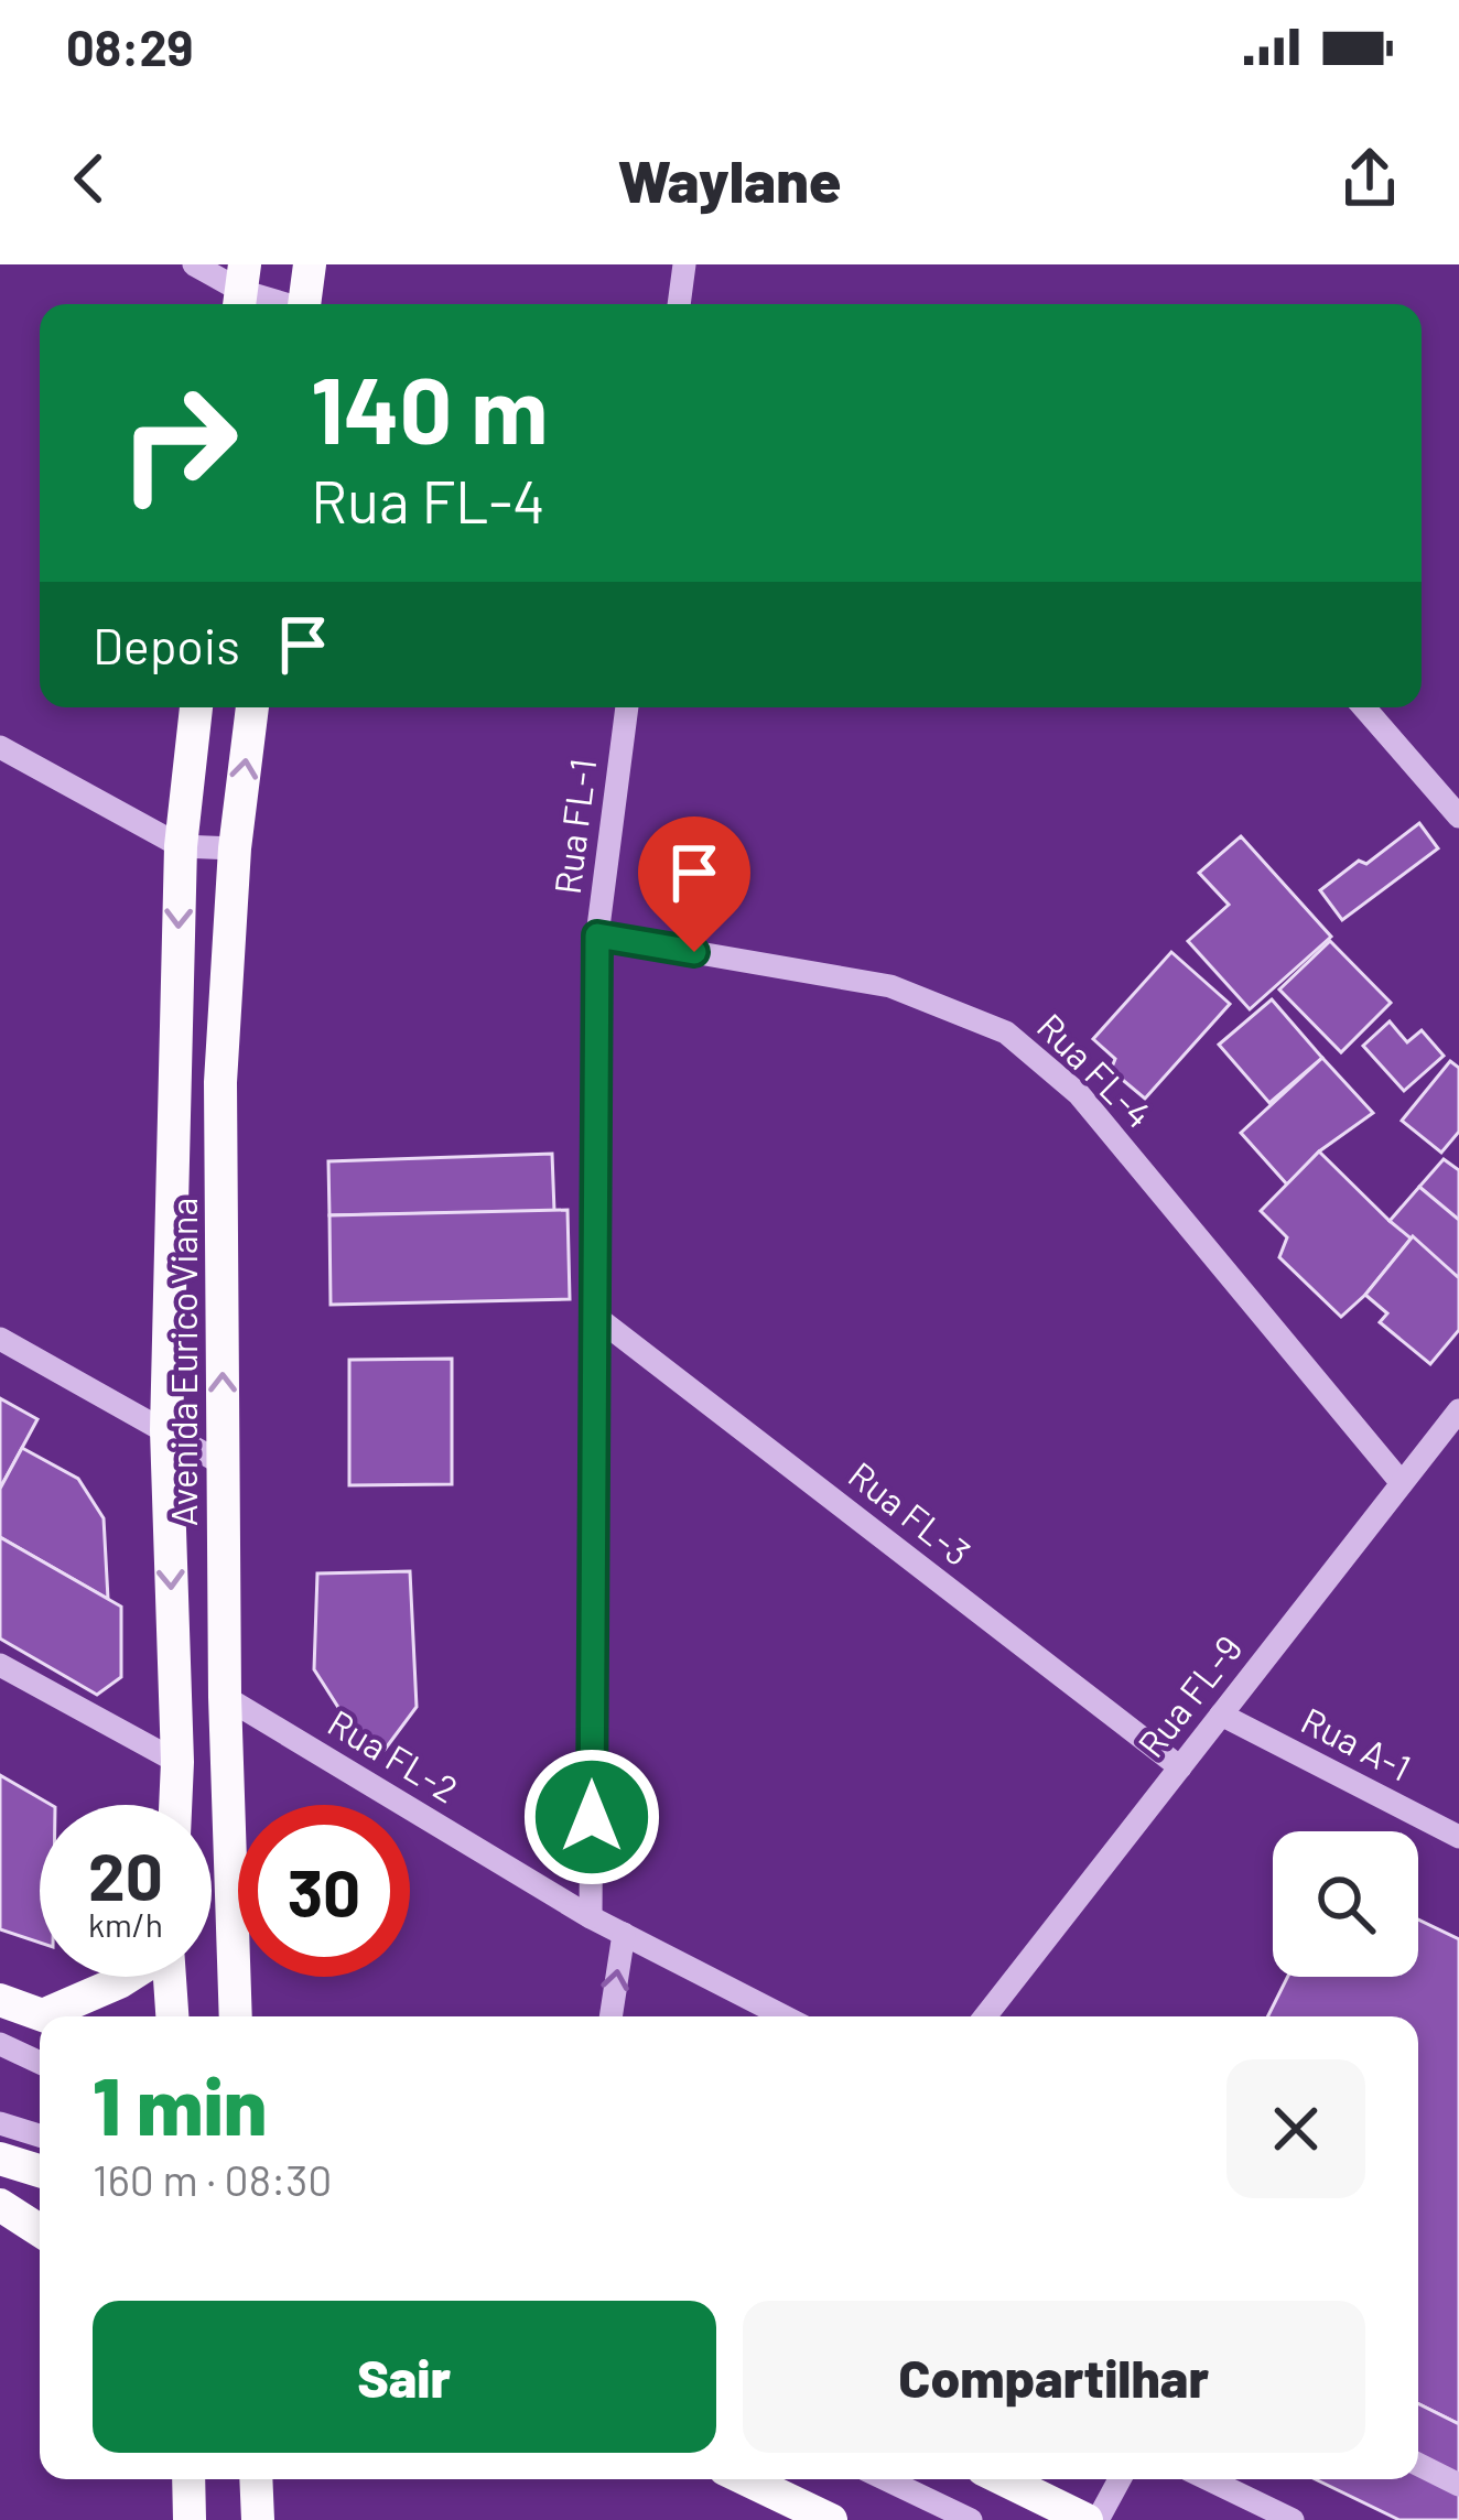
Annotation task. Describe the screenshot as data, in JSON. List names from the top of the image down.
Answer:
{
  "streets": {
    "main road": ["Avenida Eurico Viana"],
    "street": [
      "Rua FL-1",
      "Rua FL-4",
      "Rua FL-3",
      "Rua FL-9",
      "Rua A-1",
      "Rua FL-2"
    ]
  },
  "crossings": [
    ["Rua FL-1", "Rua FL-4"],
    ["Rua FL-1", "Rua FL-3"],
    ["Rua FL-1", "Rua FL-2"],
    ["Rua FL-4", "Rua FL-9"],
    ["Avenida Eurico Viana", "Rua FL-2"],
    ["Rua FL-3", "Rua FL-9"],
    ["Rua FL-9", "Rua A-1"]
  ],
  "page": {
    "status": "08:29",
    "header": "Waylane",
    "turn": ["140 m", "Rua FL-4"],
    "then": "Depois",
    "speed": "20 km/h",
    "limit": "30",
    "heading": ["1 min", "160 m · 08:30"],
    "buttons": ["Sair", "Compartilhar"]
  }
}
